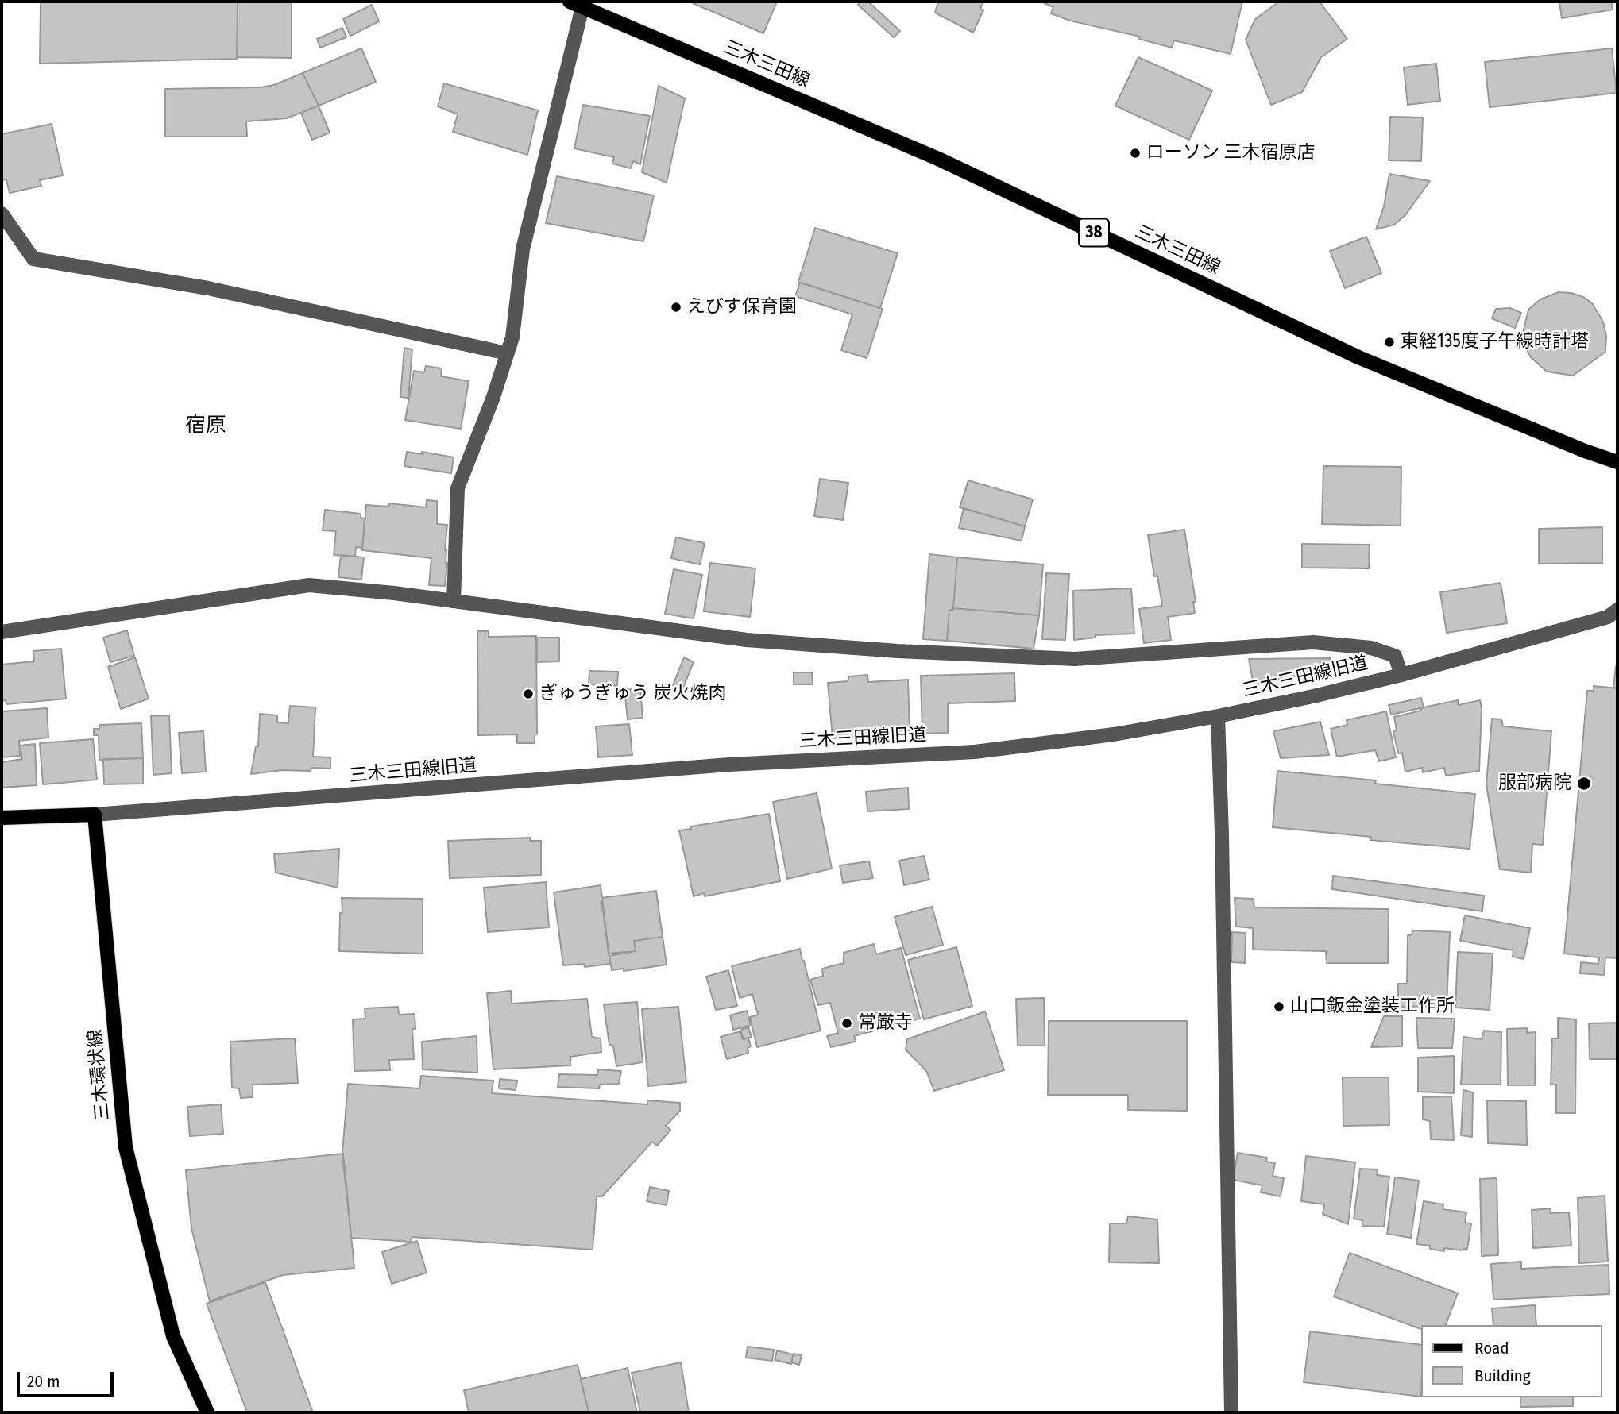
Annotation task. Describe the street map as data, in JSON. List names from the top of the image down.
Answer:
{
  "streets": {
    "main road": ["三木三田線", "38", "三木環状線"],
    "street": ["三木三田線旧道"]
  },
  "crossings": [
    ["三木三田線旧道", "三木環状線"]
  ],
  "districts": ["宿原"],
  "places": [
    "ローソン 三木宿原店",
    "えびす保育園",
    "東経135度子午線時計塔",
    "ぎゅうぎゅう 炭火焼肉",
    "服部病院",
    "山口鈑金塗装工作所",
    "常厳寺"
  ],
  "legend": ["Road", "Building"],
  "scale_bar": "20 m"
}
